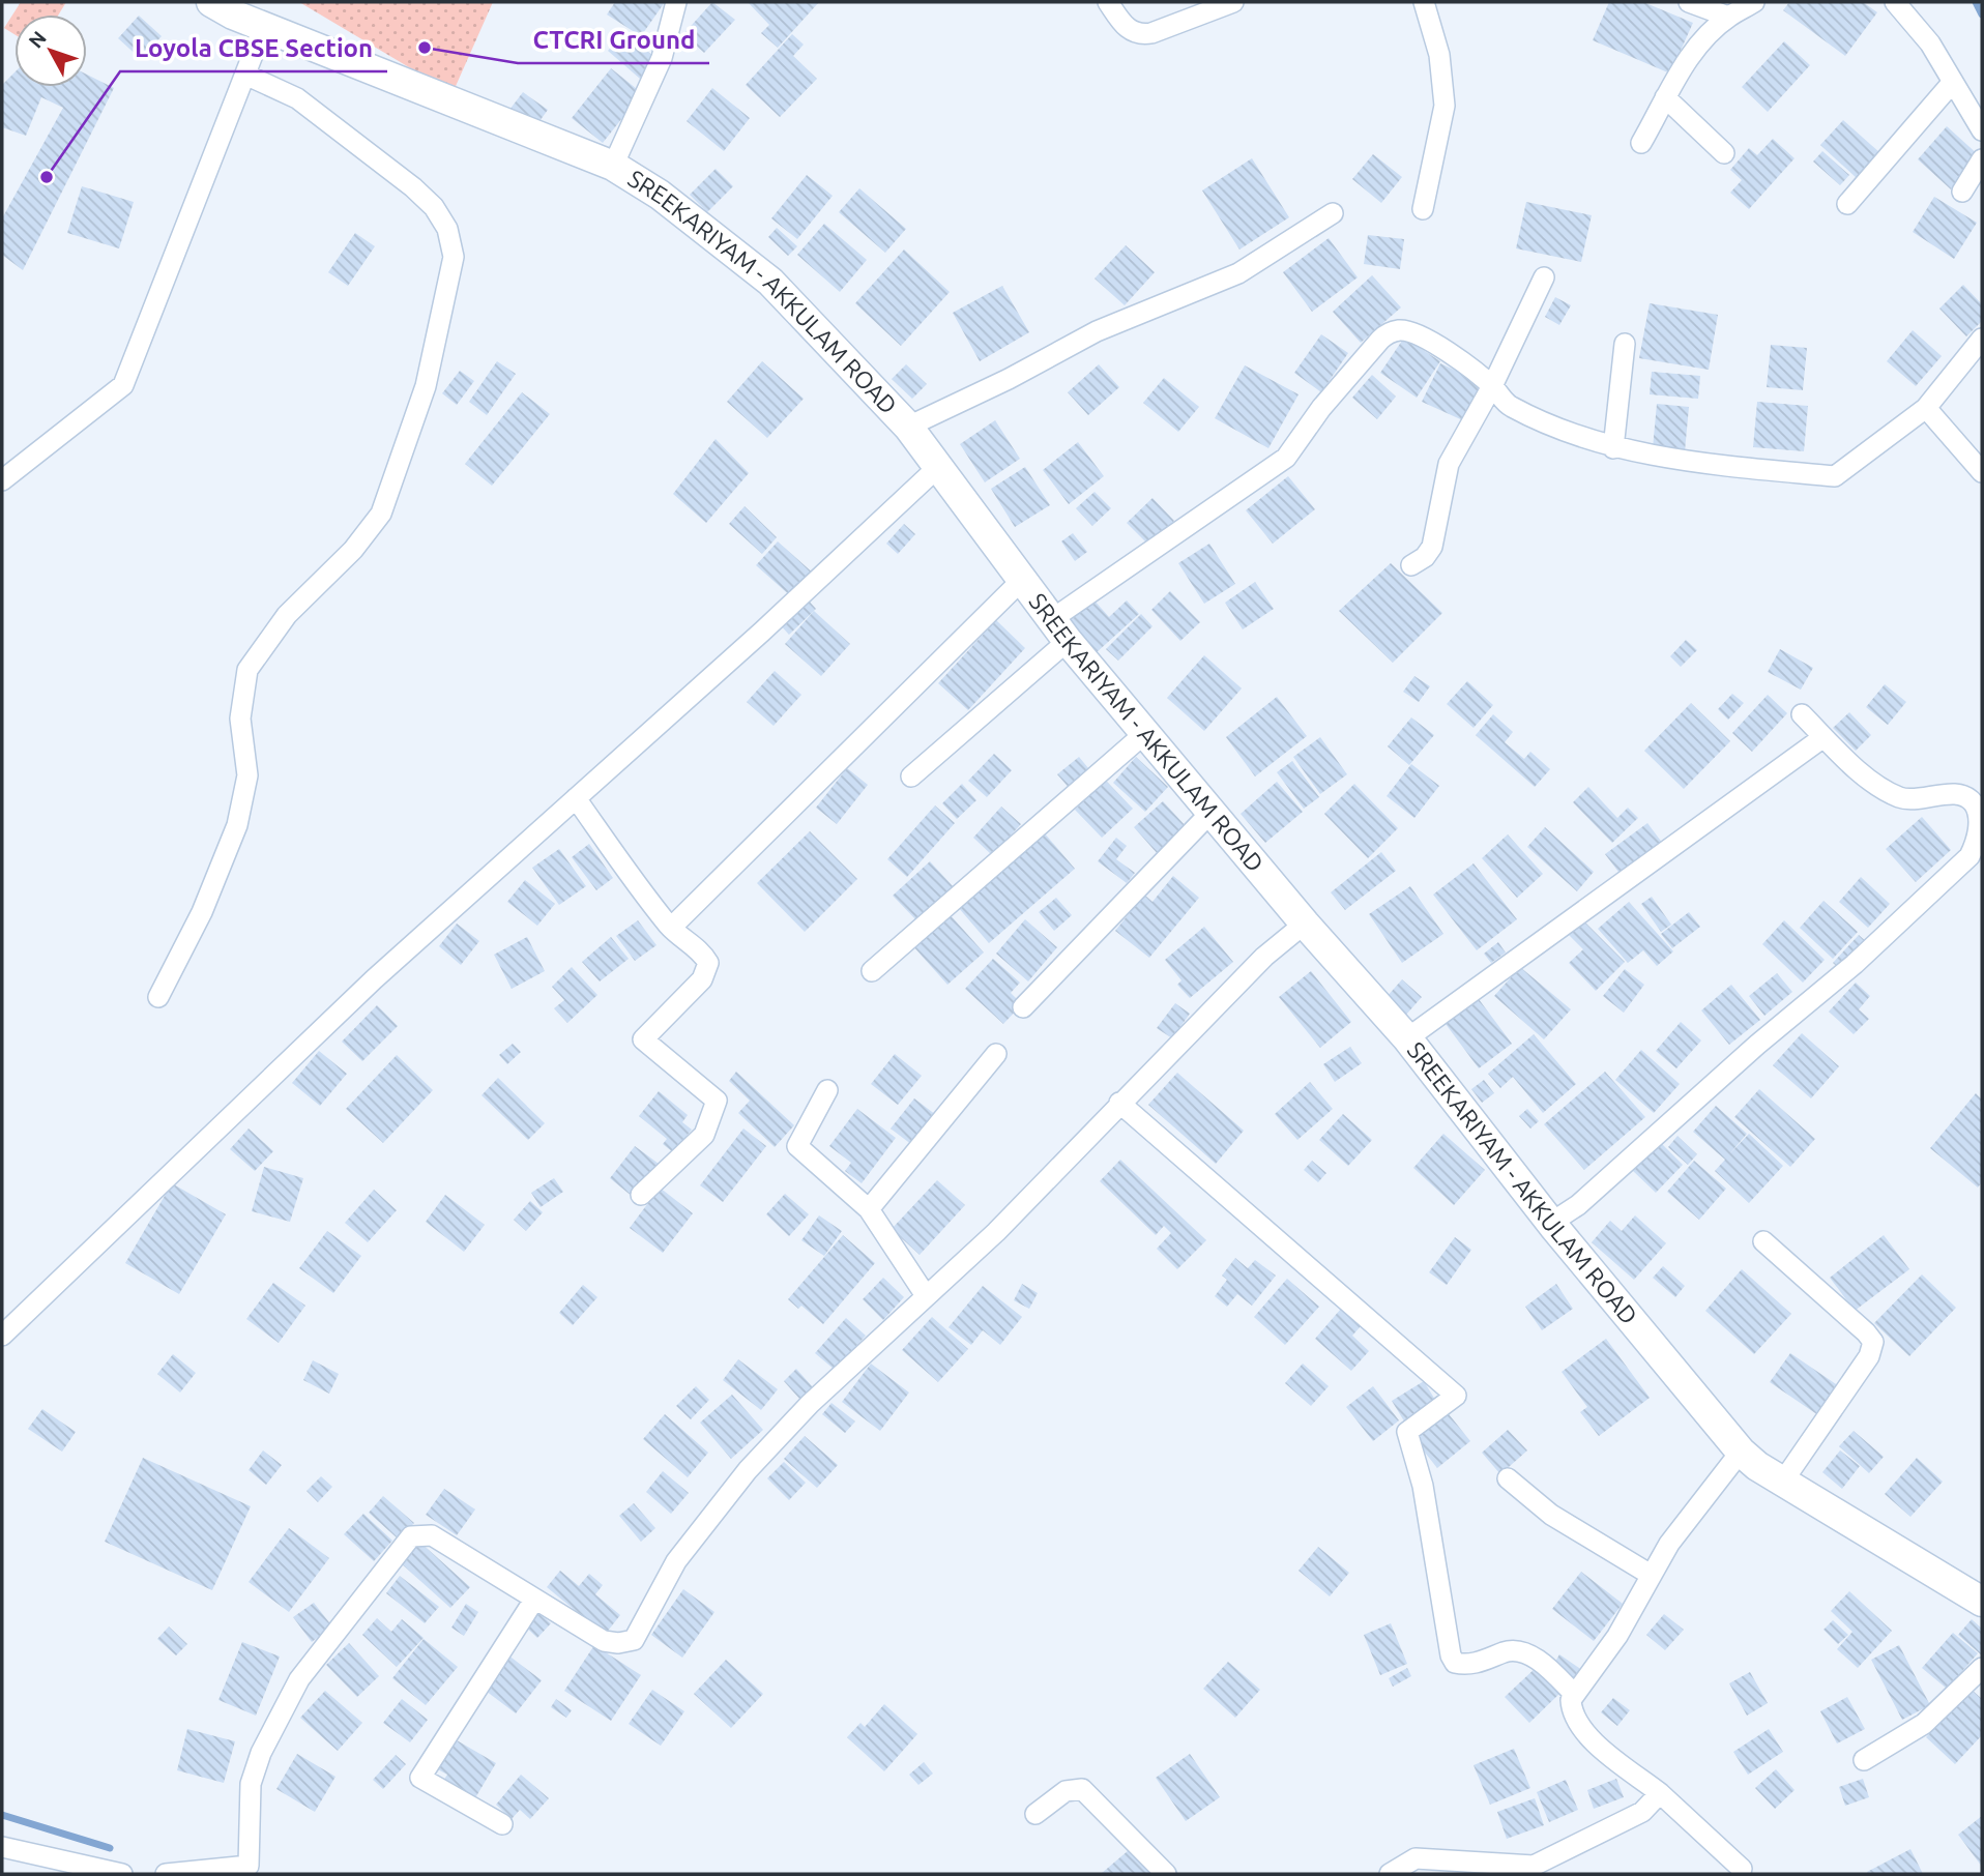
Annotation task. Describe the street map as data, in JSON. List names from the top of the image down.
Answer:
{
  "streets": {
    "main road": ["SREEKARIYAM - AKKULAM ROAD"]
  },
  "places": ["CTCRI Ground", "Loyola CBSE Section"],
  "north": "top left"
}
